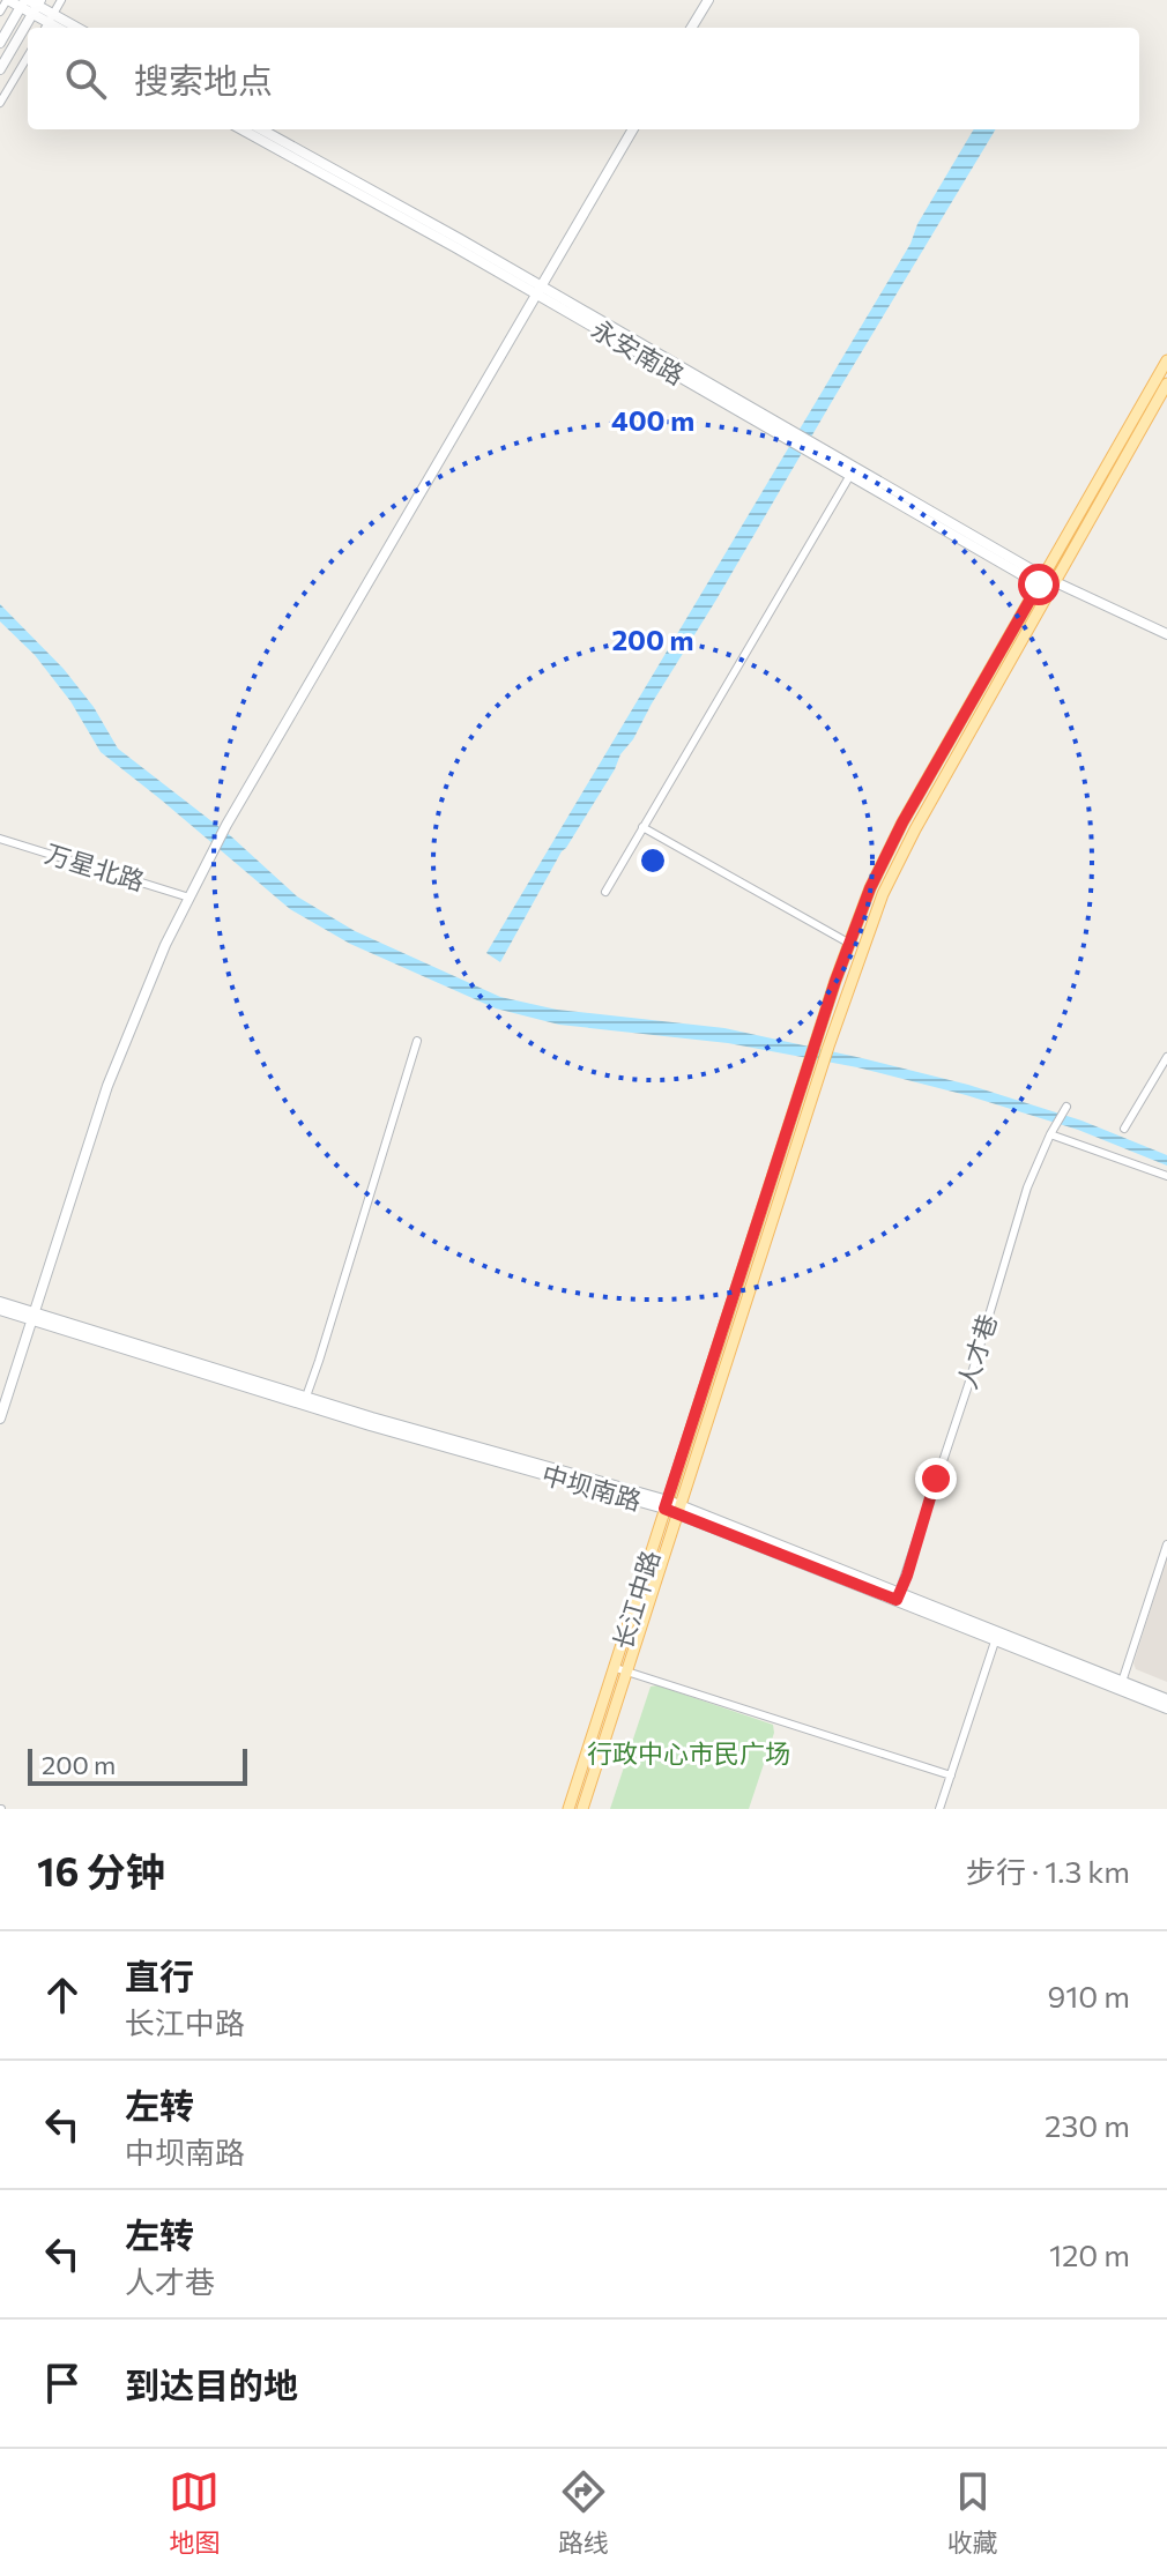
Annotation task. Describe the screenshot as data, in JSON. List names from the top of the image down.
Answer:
{
  "streets": {
    "main road": ["长江中路"],
    "street": [
      "永安南路",
      "万星北路",
      "人才巷",
      "中坝南路"
    ]
  },
  "crossings": [
    ["永安南路", "长江中路"],
    ["人才巷", "中坝南路"],
    ["中坝南路", "长江中路"]
  ],
  "parks": ["行政中心市民广场"],
  "scale_bar": "200 m",
  "page": {
    "search": "搜索地点",
    "scale": "200 m",
    "heading": ["16 分钟", "步行 · 1.3 km"],
    "list": [
      ["直行", "长江中路", "910 m"],
      ["左转", "中坝南路", "230 m"],
      ["左转", "人才巷", "120 m"],
      "到达目的地"
    ],
    "nav": ["地图", "路线", "收藏"]
  },
  "rings": ["400 m", "200 m"]
}
